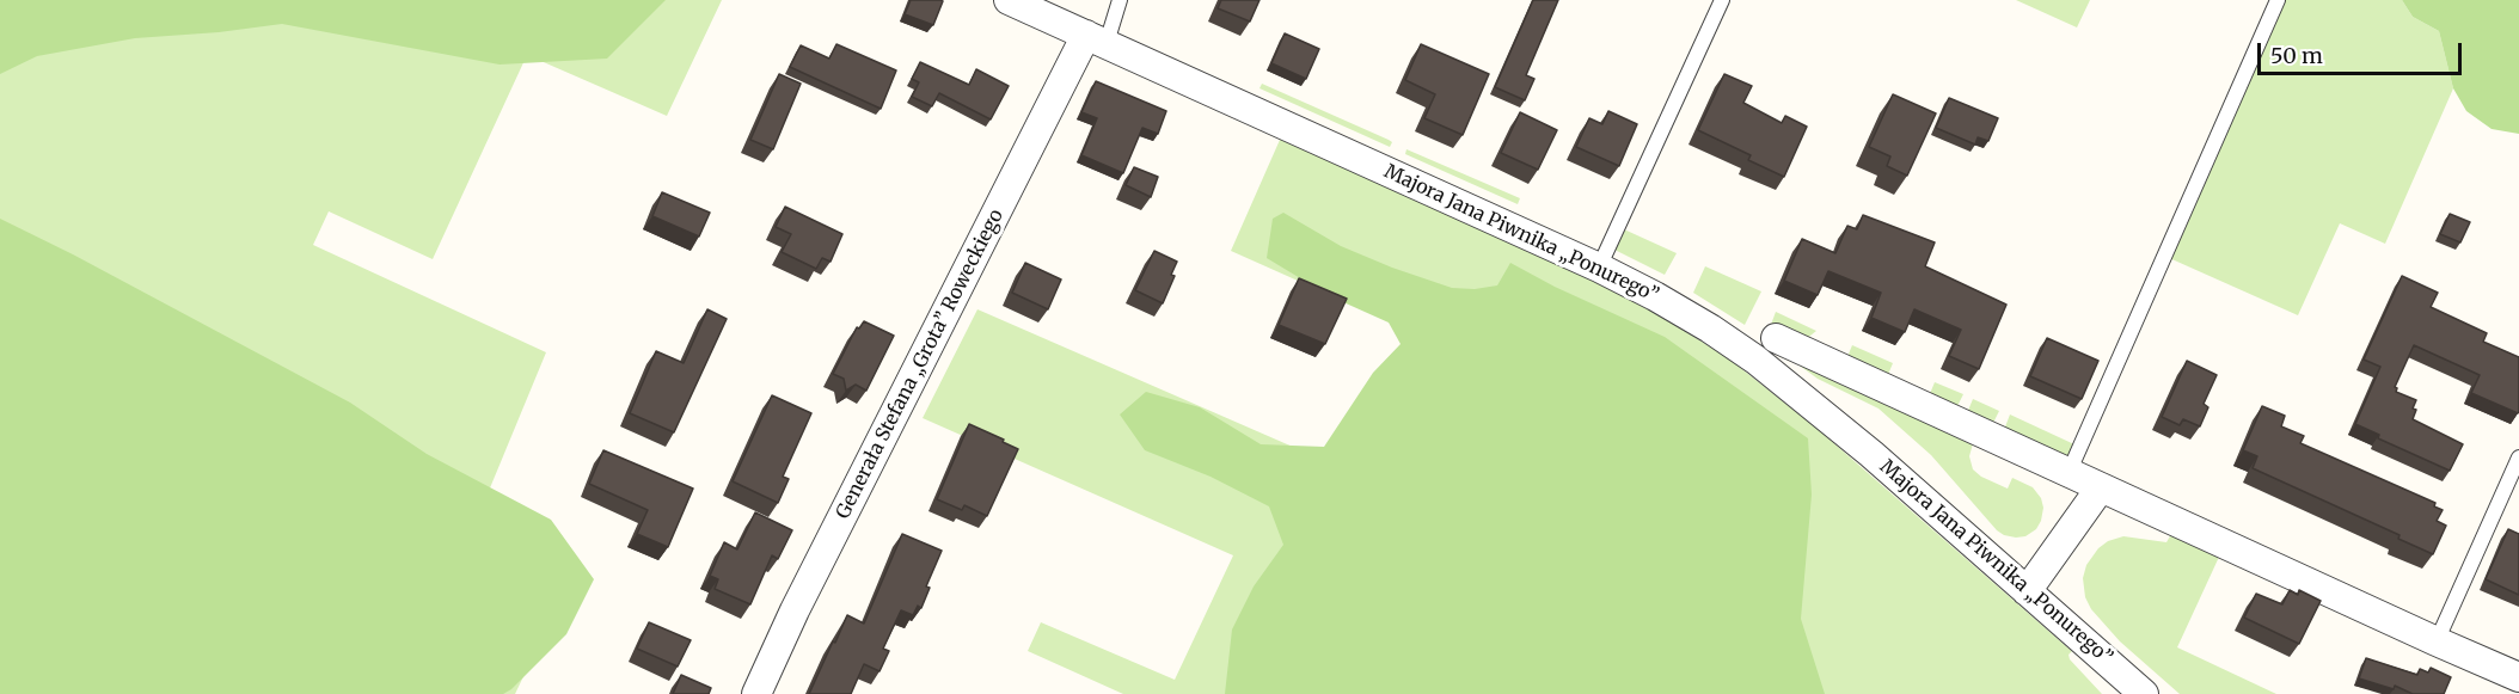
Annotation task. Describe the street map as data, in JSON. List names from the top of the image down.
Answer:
{
  "streets": {
    "street": ["Majora Jana Piwnika „Ponurego”", "Generała Stefana „Grota” Roweckiego"]
  },
  "crossings": [
    ["Majora Jana Piwnika „Ponurego”", "Generała Stefana „Grota” Roweckiego"]
  ],
  "scale_bar": "50 m"
}
